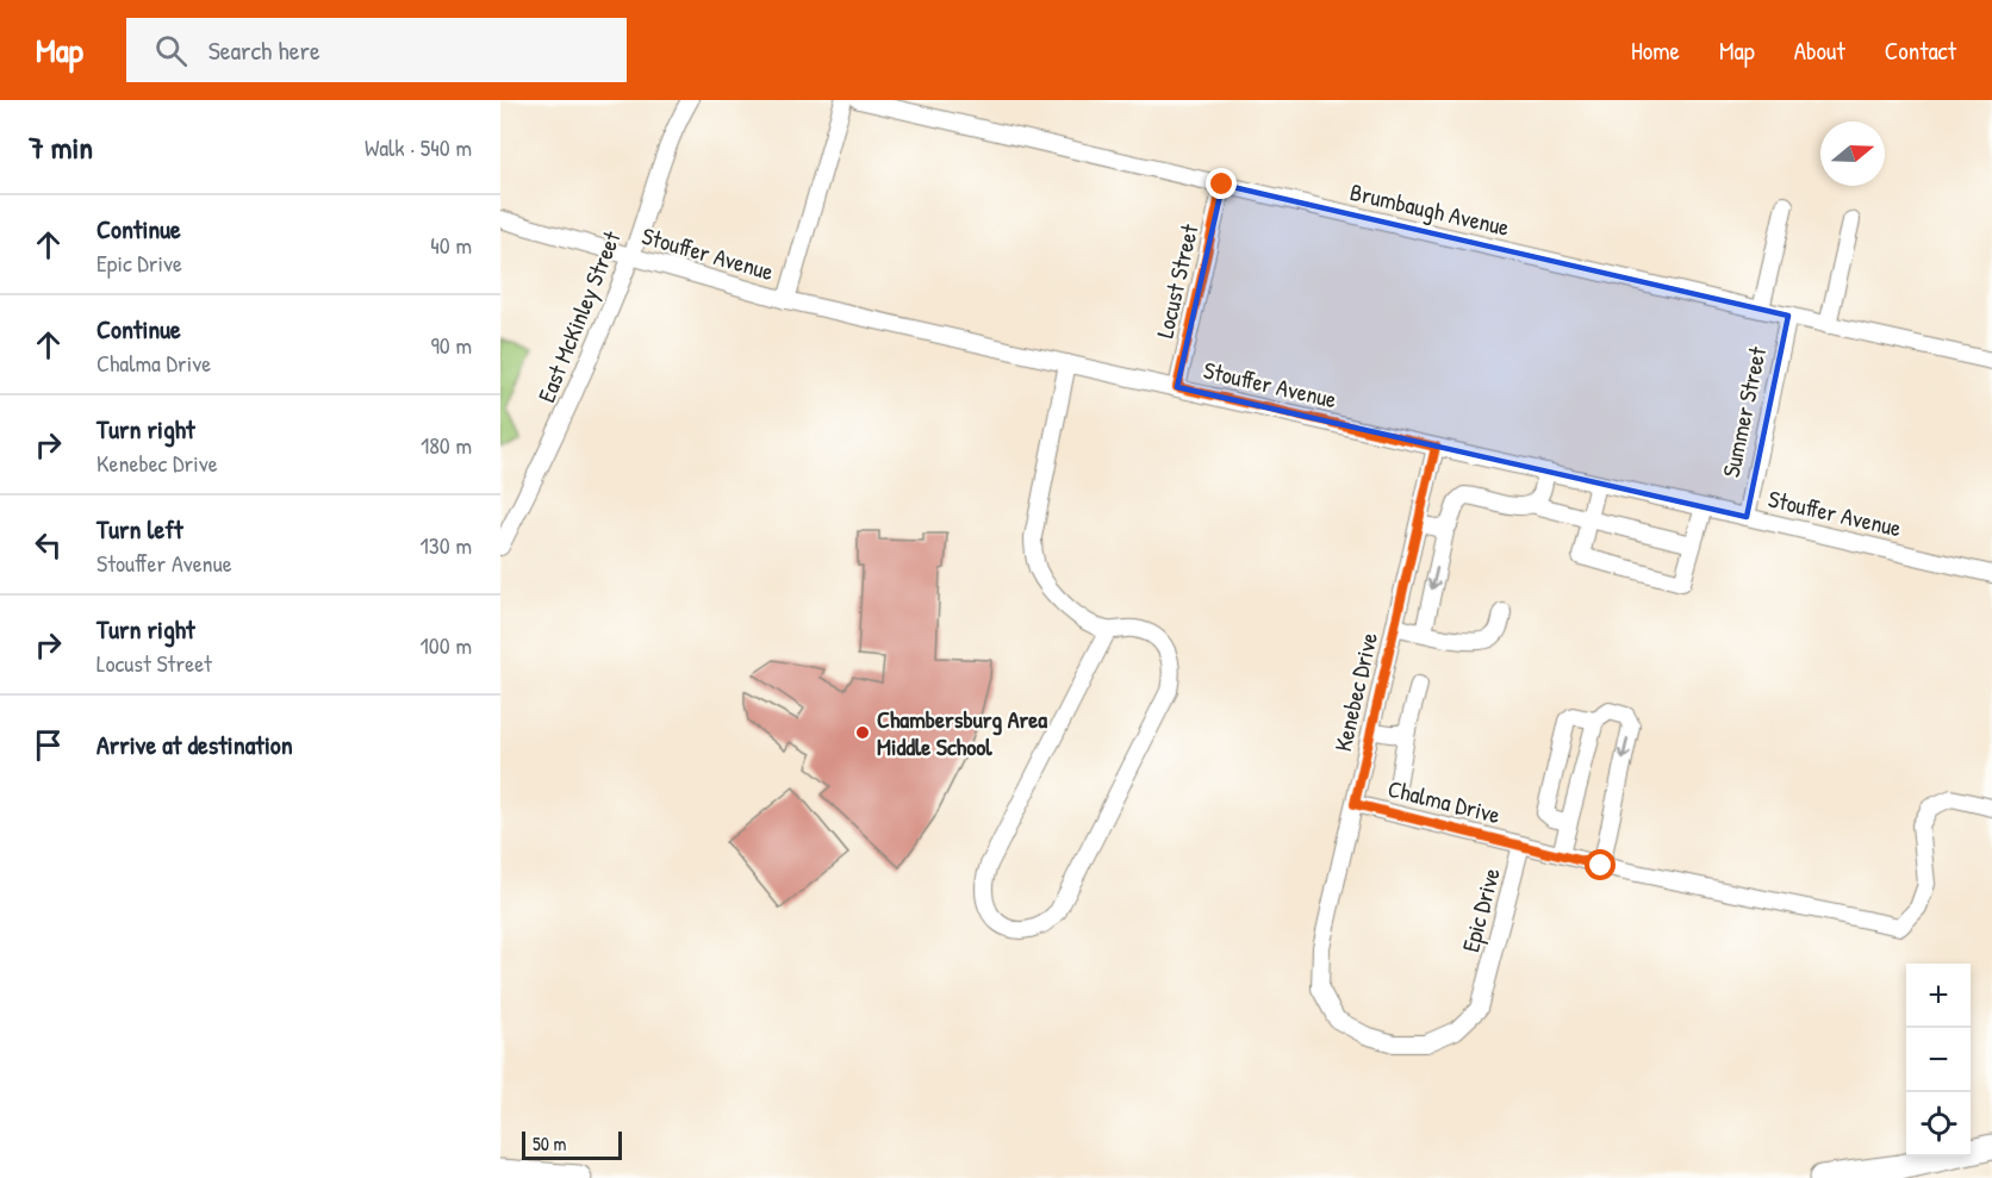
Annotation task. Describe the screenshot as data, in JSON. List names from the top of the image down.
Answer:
{
  "streets": {
    "street": [
      "Brumbaugh Avenue",
      "Stouffer Avenue",
      "Locust Street",
      "East McKinley Street",
      "Summer Street",
      "Kenebec Drive",
      "Chalma Drive",
      "Epic Drive"
    ]
  },
  "crossings": [
    ["Brumbaugh Avenue", "Locust Street"],
    ["Brumbaugh Avenue", "Summer Street"],
    ["Stouffer Avenue", "Locust Street"],
    ["Stouffer Avenue", "East McKinley Street"],
    ["Stouffer Avenue", "Summer Street"],
    ["Stouffer Avenue", "Kenebec Drive"],
    ["Kenebec Drive", "Chalma Drive"],
    ["Kenebec Drive", "Epic Drive"],
    ["Chalma Drive", "Epic Drive"]
  ],
  "places": ["Chambersburg Area Middle School"],
  "scale_bar": "50 m",
  "north": "right",
  "page": {
    "header": "Map",
    "search": "Search here",
    "nav": [
      "Home",
      "Map",
      "About",
      "Contact"
    ],
    "heading": ["7 min", "Walk · 540 m"],
    "list": [
      ["Continue", "Epic Drive", "40 m"],
      ["Continue", "Chalma Drive", "90 m"],
      ["Turn right", "Kenebec Drive", "180 m"],
      ["Turn left", "Stouffer Avenue", "130 m"],
      ["Turn right", "Locust Street", "100 m"],
      "Arrive at destination"
    ],
    "map_buttons": ["+", "−"],
    "scale": "50 m"
  }
}
